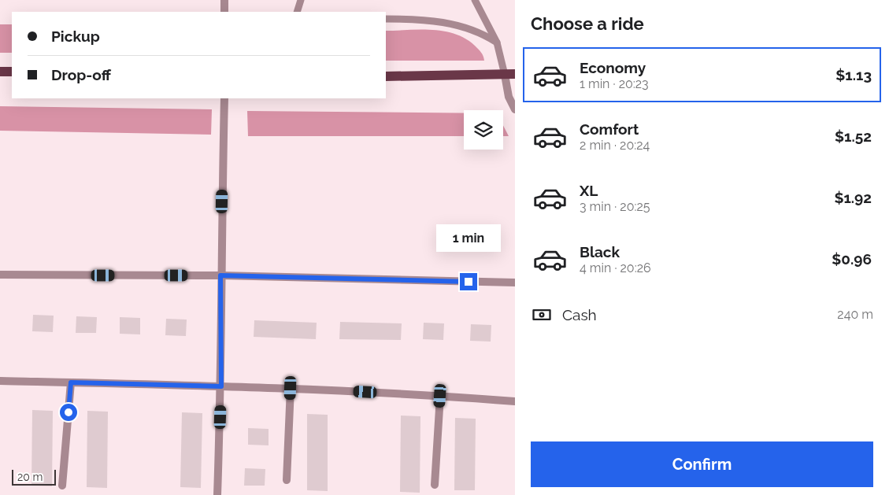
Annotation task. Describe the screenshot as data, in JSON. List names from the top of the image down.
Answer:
{
  "scale_bar": "20 m",
  "page": {
    "heading": "Choose a ride",
    "banner": ["Pickup", "Drop-off"],
    "list": [
      {
        "name": "Economy",
        "note": "1 min · 20:23",
        "value": "$1.13"
      },
      {
        "name": "Comfort",
        "note": "2 min · 20:24",
        "value": "$1.52"
      },
      {
        "name": "XL",
        "note": "3 min · 20:25",
        "value": "$1.92"
      },
      {
        "name": "Black",
        "note": "4 min · 20:26",
        "value": "$0.96"
      }
    ],
    "bubble": "1 min",
    "pay": ["Cash", "240 m"],
    "buttons": "Confirm",
    "scale": "20 m"
  }
}
